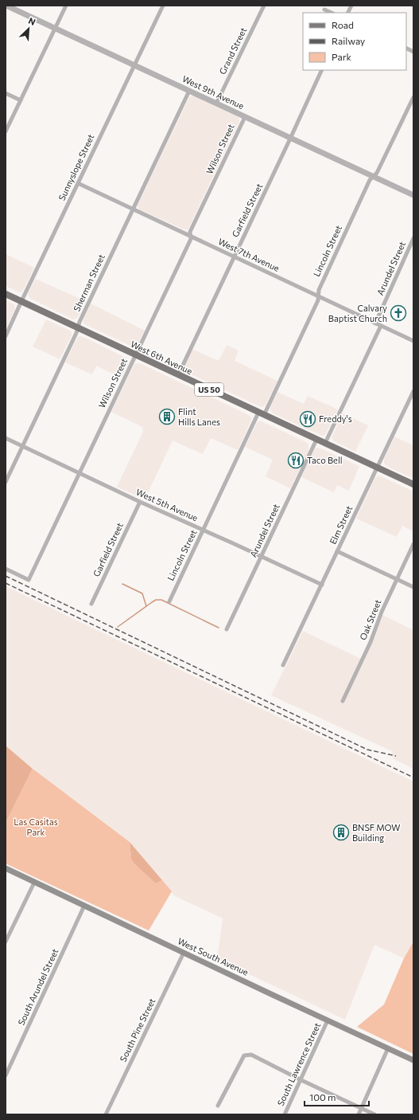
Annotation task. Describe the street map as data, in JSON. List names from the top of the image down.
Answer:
{
  "streets": {
    "main road": ["West 6th Avenue", "US 50", "West South Avenue"],
    "street": [
      "Grand Street",
      "West 9th Avenue",
      "Wilson Street",
      "Sunnyslope Street",
      "Garfield Street",
      "Lincoln Street",
      "West 7th Avenue",
      "Arundel Street",
      "Sherman Street",
      "West 5th Avenue",
      "Elm Street",
      "Oak Street",
      "South Arundel Street",
      "South Pine Street",
      "South Lawrence Street"
    ]
  },
  "crossings": [
    ["Grand Street", "West 9th Avenue"],
    ["West 9th Avenue", "Wilson Street"],
    ["West 9th Avenue", "Sunnyslope Street"],
    ["West 9th Avenue", "Garfield Street"],
    ["West 9th Avenue", "Lincoln Street"],
    ["West 9th Avenue", "Sherman Street"],
    ["Wilson Street", "West 7th Avenue"],
    ["Wilson Street", "West 6th Avenue"],
    ["Wilson Street", "West 5th Avenue"],
    ["Sunnyslope Street", "West 7th Avenue"],
    ["Sunnyslope Street", "West 6th Avenue"],
    ["Garfield Street", "West 7th Avenue"],
    ["Garfield Street", "West 6th Avenue"],
    ["Garfield Street", "West 5th Avenue"],
    ["Lincoln Street", "West 7th Avenue"],
    ["Lincoln Street", "West 6th Avenue"],
    ["Lincoln Street", "West 5th Avenue"],
    ["West 7th Avenue", "Arundel Street"],
    ["West 7th Avenue", "Sherman Street"],
    ["Arundel Street", "West 6th Avenue"],
    ["Arundel Street", "West 5th Avenue"],
    ["Sherman Street", "West 6th Avenue"],
    ["Sherman Street", "West 5th Avenue"],
    ["West 6th Avenue", "Elm Street"],
    ["West 5th Avenue", "Elm Street"],
    ["West South Avenue", "South Arundel Street"],
    ["West South Avenue", "South Pine Street"],
    ["West South Avenue", "South Lawrence Street"]
  ],
  "parks": ["Las Casitas Park"],
  "places": {
    "church": ["Calvary Baptist Church"],
    "building": ["Flint Hills Lanes", "BNSF MOW Building"],
    "restaurant": ["Freddy's", "Taco Bell"]
  },
  "legend": ["Road", "Railway", "Park"],
  "scale_bar": "100 m",
  "north": "top right"
}
